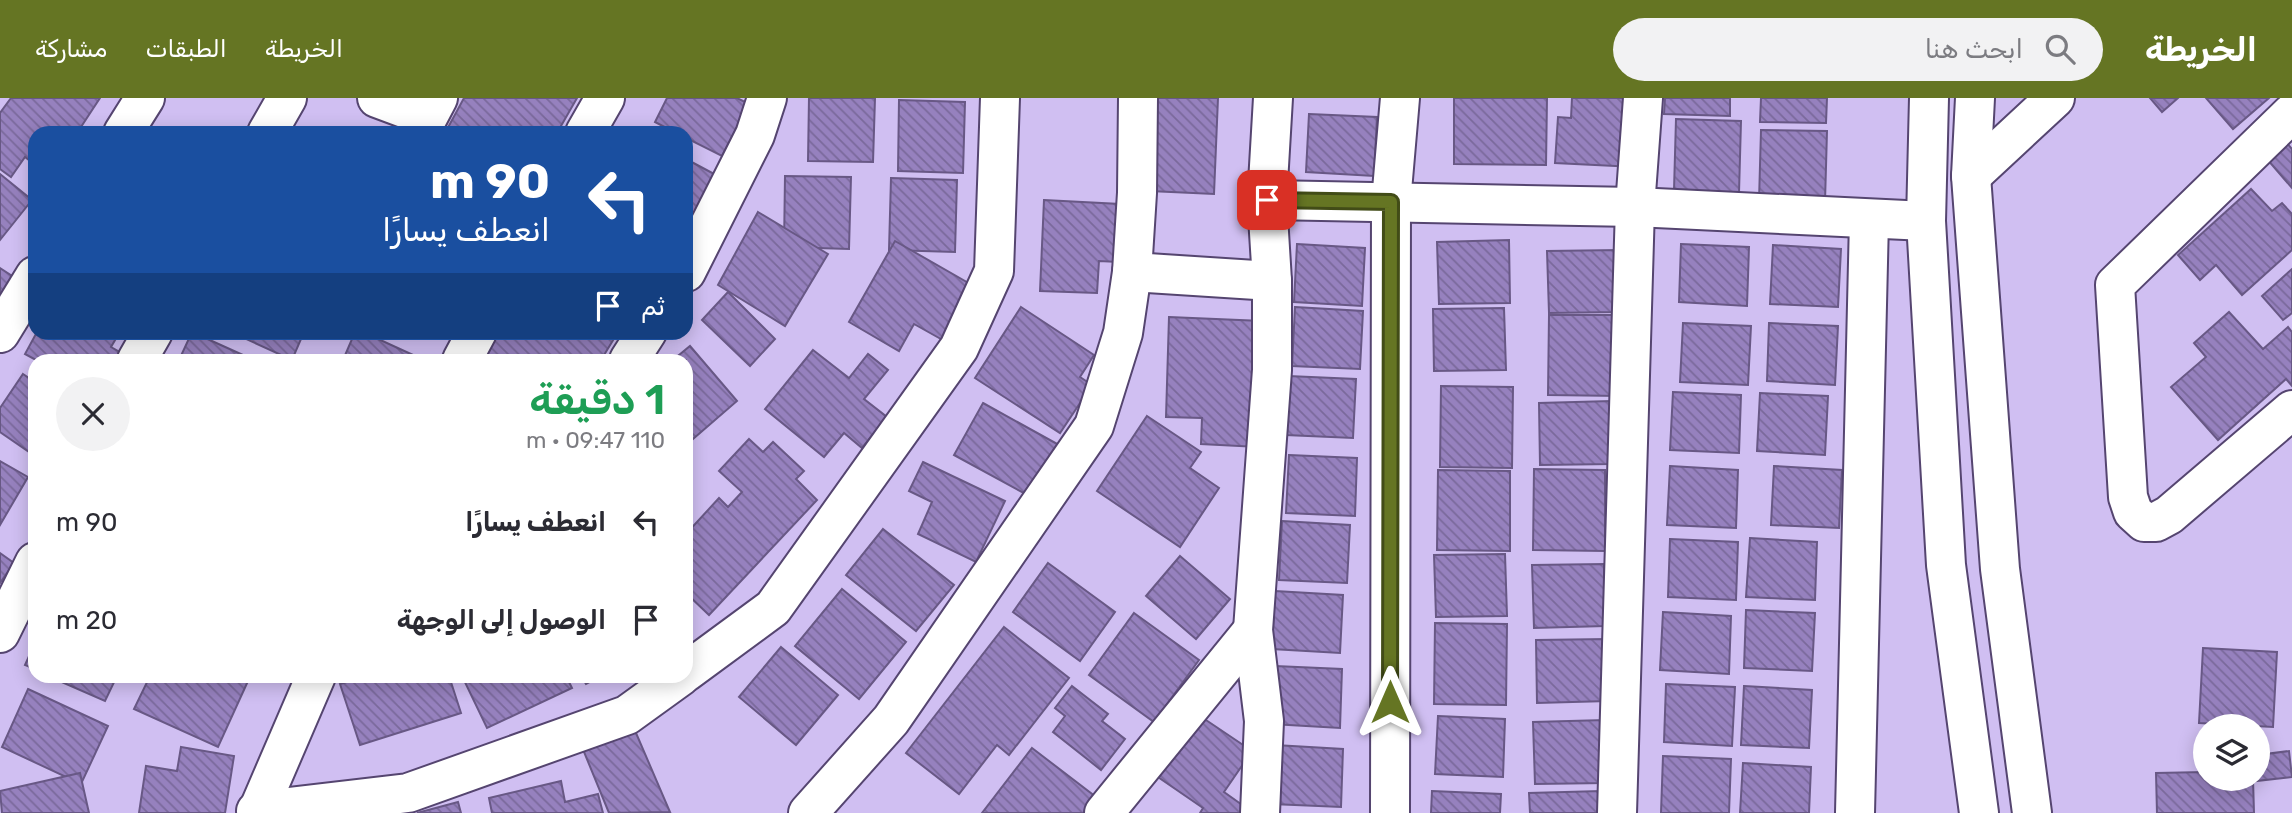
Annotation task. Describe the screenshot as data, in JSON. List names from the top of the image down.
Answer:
{
  "page": {
    "header": "الخريطة",
    "search": "ابحث هنا",
    "nav": ["الخريطة", "الطبقات", "مشاركة"],
    "turn": ["90 m", "انعطف يسارًا"],
    "then": "ثم",
    "heading": ["1 دقيقة", "110 m · 09:47"],
    "list": [
      {
        "name": "انعطف يسارًا",
        "value": "90 m"
      },
      {
        "name": "الوصول إلى الوجهة",
        "value": "20 m"
      }
    ]
  }
}
